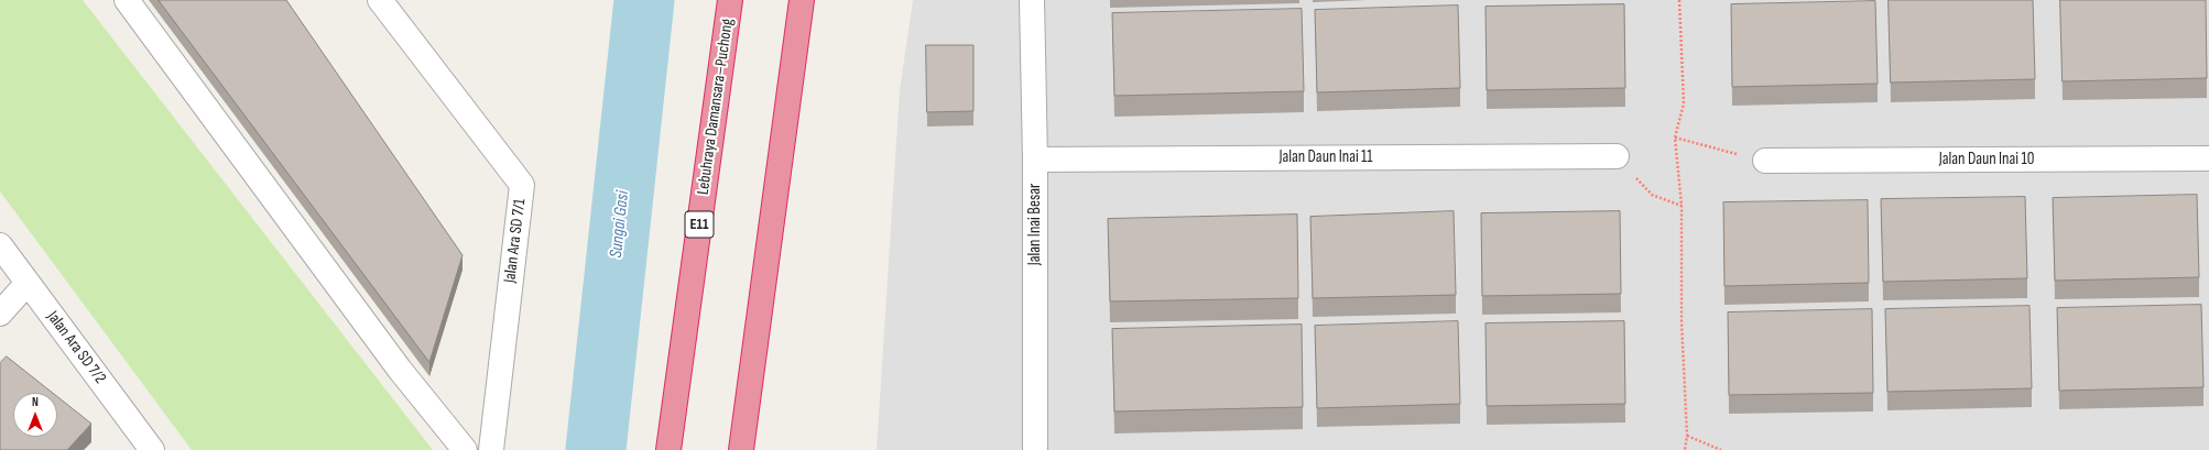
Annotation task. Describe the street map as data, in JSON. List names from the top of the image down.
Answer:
{
  "streets": {
    "highway": ["Lebuhraya Damansara–Puchong", "E11"],
    "street": [
      "Jalan Daun Inai 11",
      "Jalan Daun Inai 10",
      "Jalan Inai Besar",
      "Jalan Ara SD 7/1",
      "Jalan Ara SD 7/2"
    ]
  },
  "crossings": [
    ["Jalan Daun Inai 11", "Jalan Inai Besar"]
  ],
  "water": ["Sungai Gasi"],
  "north": "top"
}
